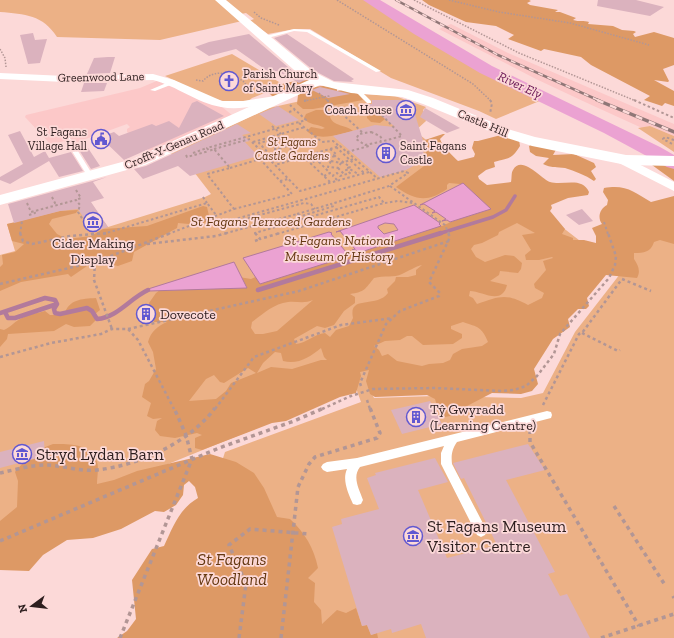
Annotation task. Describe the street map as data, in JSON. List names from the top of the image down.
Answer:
{
  "streets": {
    "street": ["Greenwood Lane", "Castle Hill", "Crofft-Y-Genau Road"]
  },
  "crossings": [
    ["Greenwood Lane", "Crofft-Y-Genau Road"],
    ["Castle Hill", "Crofft-Y-Genau Road"]
  ],
  "water": ["River Ely"],
  "parks": [
    "St Fagans Castle Gardens",
    "St Fagans Terraced Gardens",
    "St Fagans National Museum of History",
    "St Fagans Woodland"
  ],
  "places": {
    "church": ["Parish Church of Saint Mary"],
    "museum": [
      "Coach House",
      "Cider Making Display",
      "Stryd Lydan Barn",
      "St Fagans Museum Visitor Centre"
    ],
    "public building": ["St Fagans Village Hall"],
    "building": ["Saint Fagans Castle", "Dovecote", "Tŷ Gwyradd (Learning Centre)"]
  },
  "north": "left"
}
